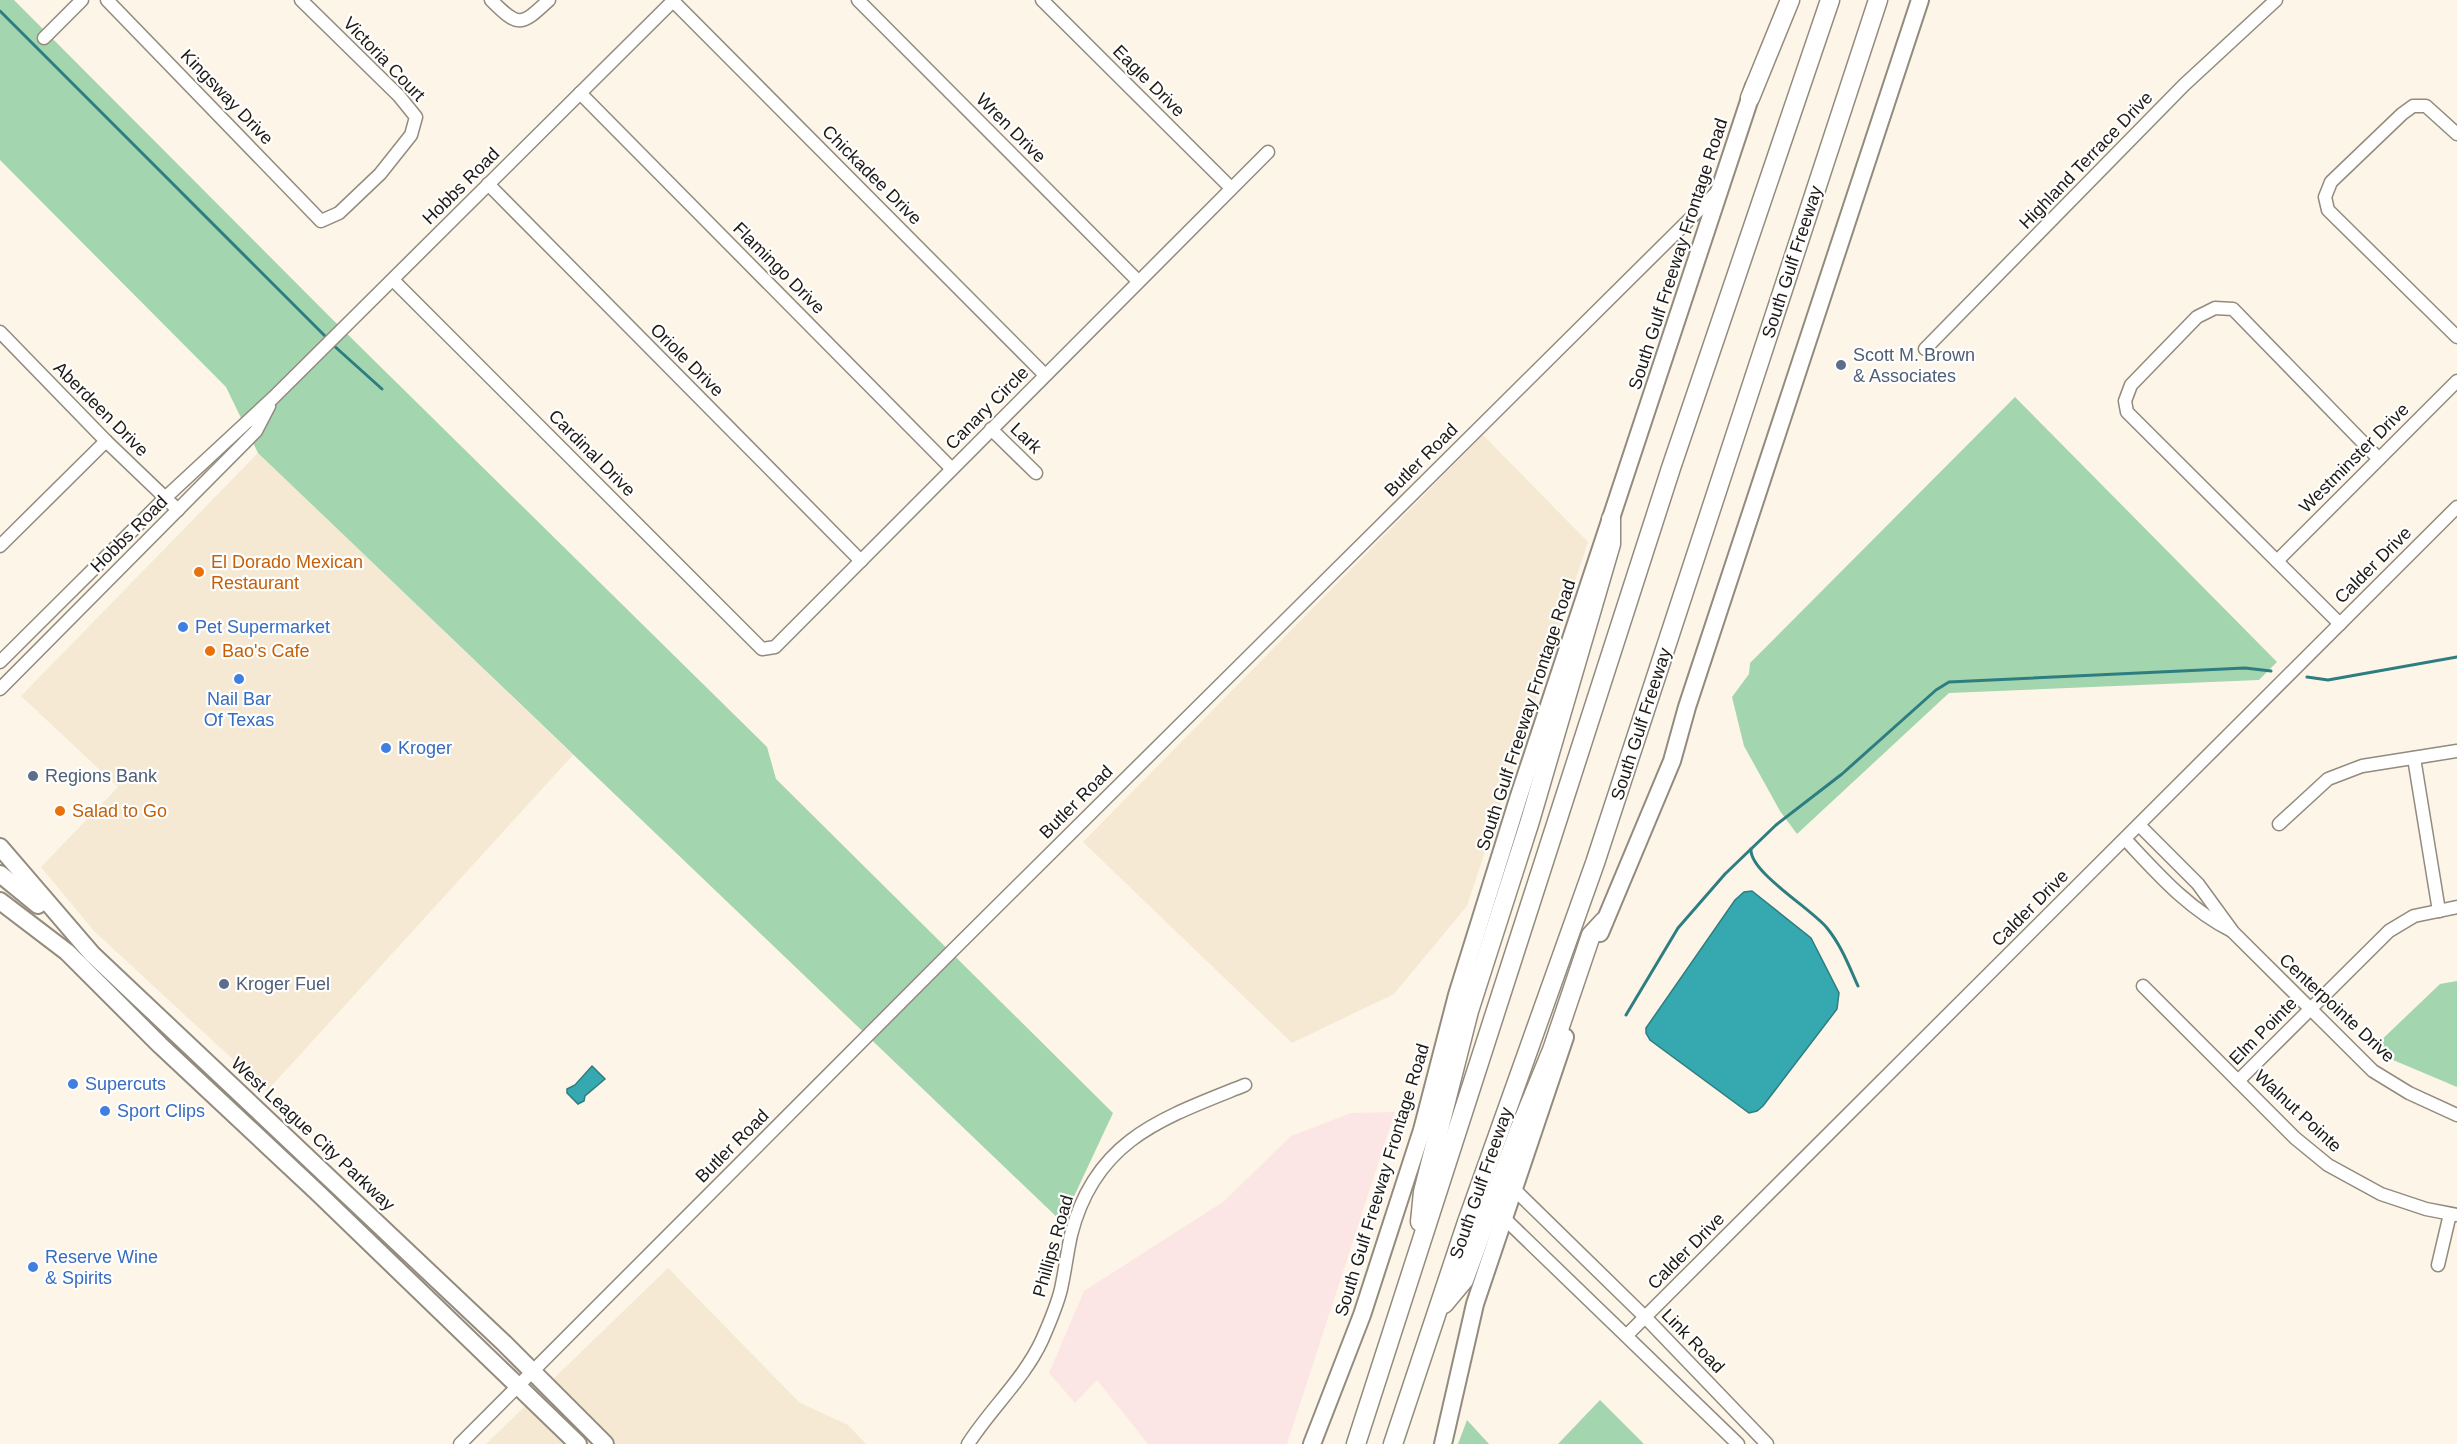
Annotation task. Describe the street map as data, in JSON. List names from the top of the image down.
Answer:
{
  "streets": {
    "highway": ["South Gulf Freeway"],
    "main road": ["South Gulf Freeway Frontage Road", "West League City Parkway"],
    "street": [
      "Victoria Court",
      "Eagle Drive",
      "Kingsway Drive",
      "Wren Drive",
      "Highland Terrace Drive",
      "Chickadee Drive",
      "Hobbs Road",
      "Flamingo Drive",
      "Oriole Drive",
      "Canary Circle",
      "Aberdeen Drive",
      "Lark",
      "Cardinal Drive",
      "Westminster Drive",
      "Butler Road",
      "Calder Drive",
      "Centerpointe Drive",
      "Elm Pointe",
      "Walnut Pointe",
      "Phillips Road",
      "Link Road"
    ]
  },
  "crossings": [
    ["Victoria Court", "Kingsway Drive"],
    ["Eagle Drive", "Canary Circle"],
    ["Wren Drive", "Canary Circle"],
    ["Chickadee Drive", "Hobbs Road"],
    ["Chickadee Drive", "Canary Circle"],
    ["Hobbs Road", "Flamingo Drive"],
    ["Hobbs Road", "Oriole Drive"],
    ["Hobbs Road", "Aberdeen Drive"],
    ["Hobbs Road", "Cardinal Drive"],
    ["South Gulf Freeway Frontage Road", "Butler Road"],
    ["Flamingo Drive", "Canary Circle"],
    ["Oriole Drive", "Canary Circle"],
    ["Canary Circle", "Lark"],
    ["Canary Circle", "Cardinal Drive"],
    ["Butler Road", "West League City Parkway"],
    ["Calder Drive", "Centerpointe Drive"],
    ["Calder Drive", "Link Road"],
    ["Centerpointe Drive", "Elm Pointe"],
    ["Elm Pointe", "Walnut Pointe"]
  ],
  "places": [
    "Scott M. Brown & Associates",
    "El Dorado Mexican Restaurant",
    "Pet Supermarket",
    "Bao's Cafe",
    "Nail Bar Of Texas",
    "Kroger",
    "Regions Bank",
    "Salad to Go",
    "Kroger Fuel",
    "Supercuts",
    "Sport Clips",
    "Reserve Wine & Spirits"
  ]
}
